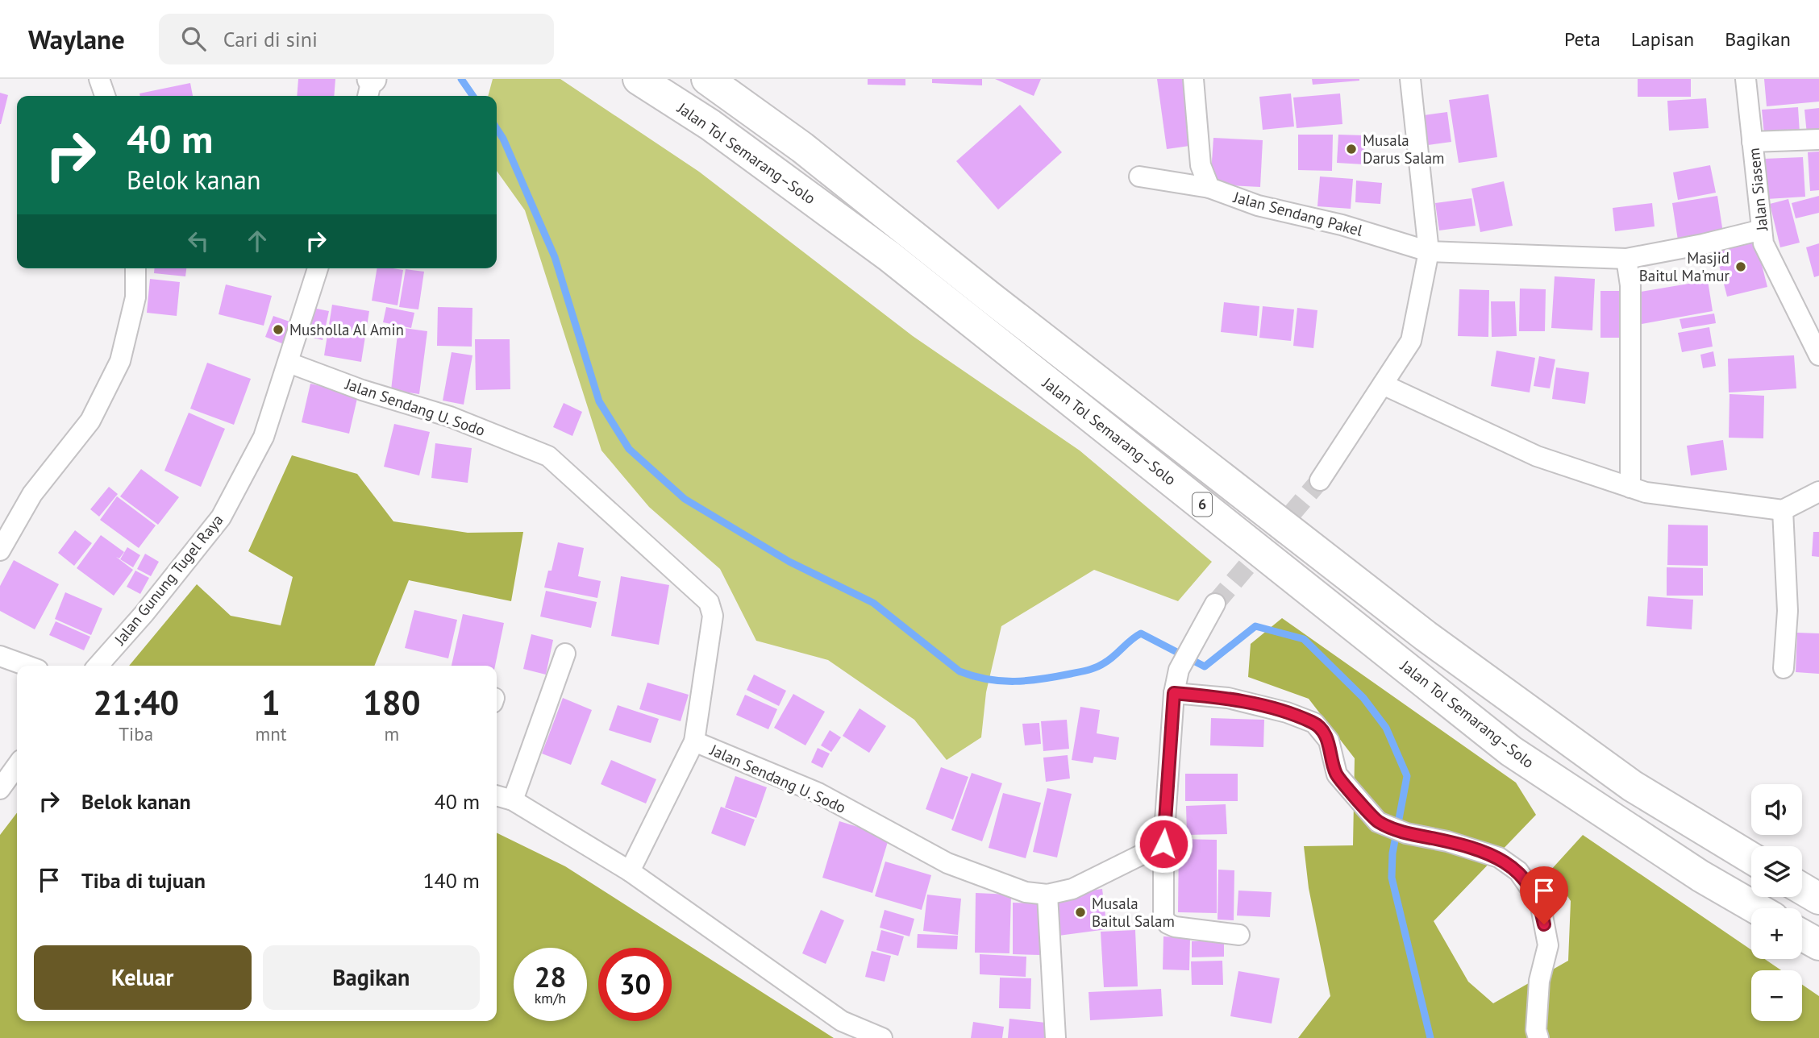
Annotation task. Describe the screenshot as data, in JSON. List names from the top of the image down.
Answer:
{
  "streets": {
    "highway": ["Jalan Tol Semarang–Solo", "6"],
    "street": [
      "Jalan Siasem",
      "Jalan Sendang Pakel",
      "Jalan Sendang U. Sodo",
      "Jalan Gunung Tugel Raya"
    ]
  },
  "crossings": [
    ["Jalan Siasem", "Jalan Sendang Pakel"],
    ["Jalan Sendang U. Sodo", "Jalan Gunung Tugel Raya"]
  ],
  "places": [
    "Musala Darus Salam",
    "Masjid Baitul Ma'mur",
    "Musholla Al Amin",
    "Musala Baitul Salam"
  ],
  "page": {
    "header": "Waylane",
    "search": "Cari di sini",
    "nav": ["Peta", "Lapisan", "Bagikan"],
    "turn": ["40 m", "Belok kanan"],
    "eta": [
      "21:40",
      "Tiba",
      "1",
      "mnt",
      "180",
      "m"
    ],
    "list": [
      {
        "name": "Belok kanan",
        "value": "40 m"
      },
      {
        "name": "Tiba di tujuan",
        "value": "140 m"
      }
    ],
    "map_buttons": ["+", "−"],
    "buttons": ["Keluar", "Bagikan"],
    "speed": "28 km/h",
    "limit": "30"
  }
}
